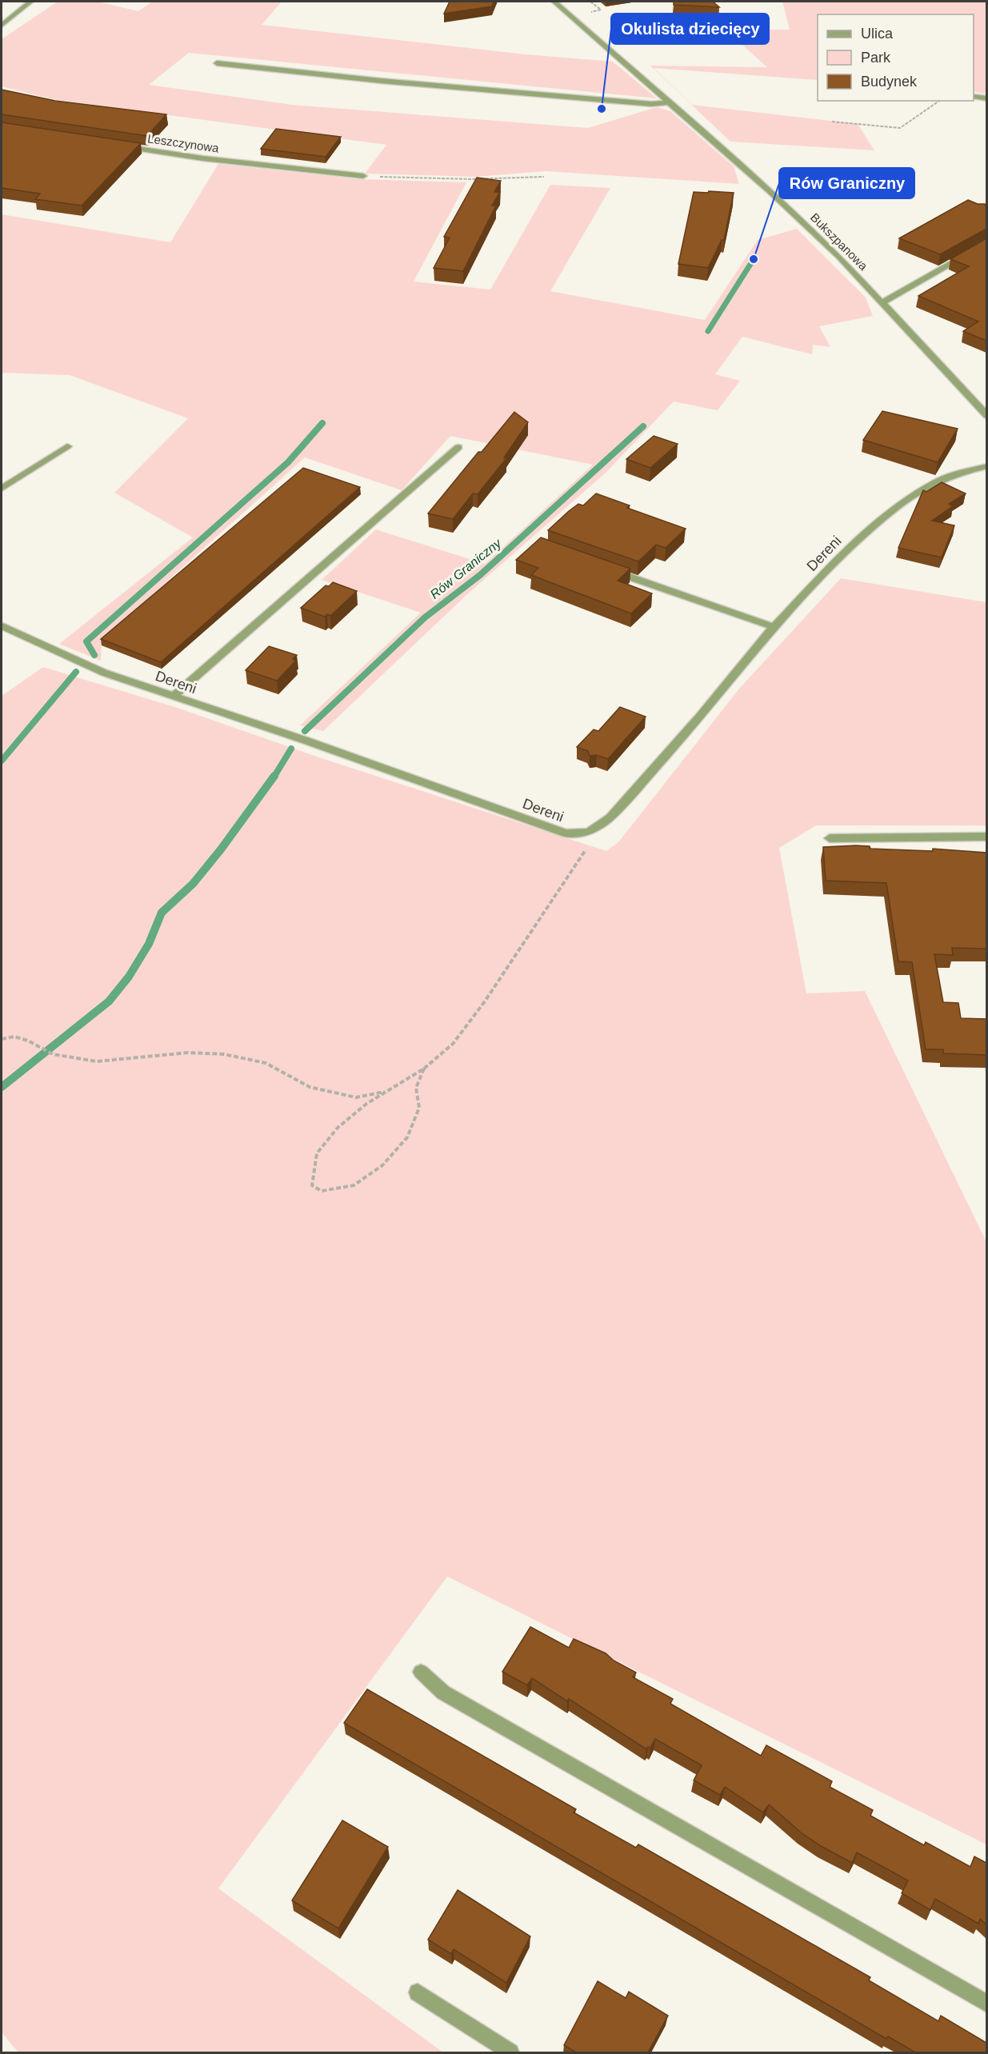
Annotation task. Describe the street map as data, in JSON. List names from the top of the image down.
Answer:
{
  "streets": {
    "street": ["Leszczynowa", "Bukszpanowa", "Dereni"]
  },
  "water": ["Rów Graniczny"],
  "places": ["Okulista dziecięcy", "Rów Graniczny"],
  "legend": ["Ulica", "Park", "Budynek"]
}
